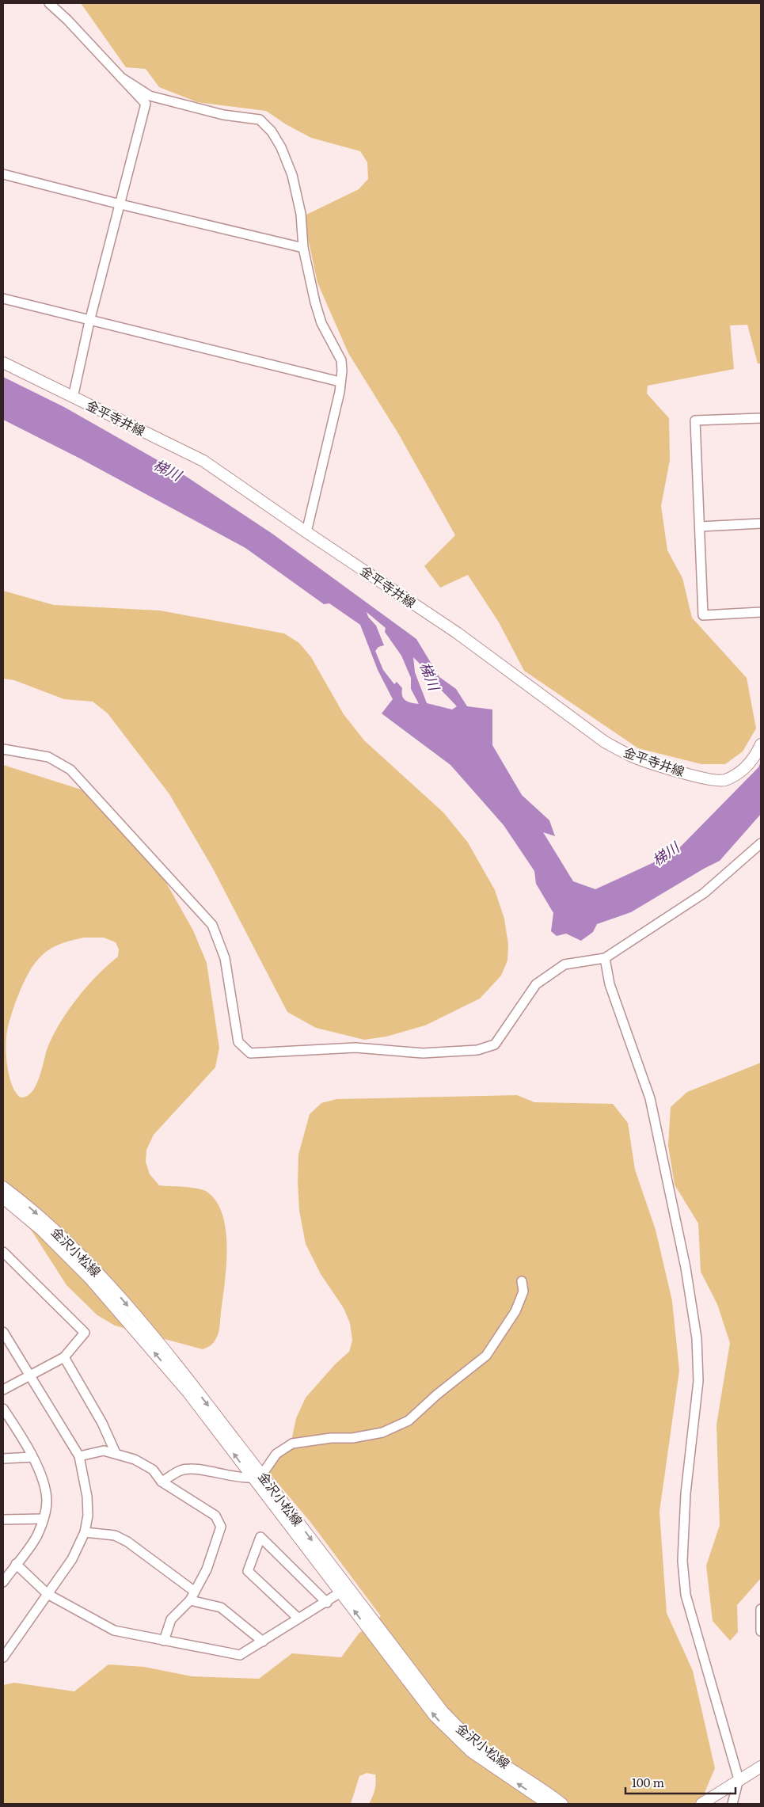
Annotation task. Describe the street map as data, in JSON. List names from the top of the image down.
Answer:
{
  "streets": {
    "main road": ["金平寺井線", "金沢小松線"]
  },
  "water": ["梯川"],
  "scale_bar": "100 m"
}
